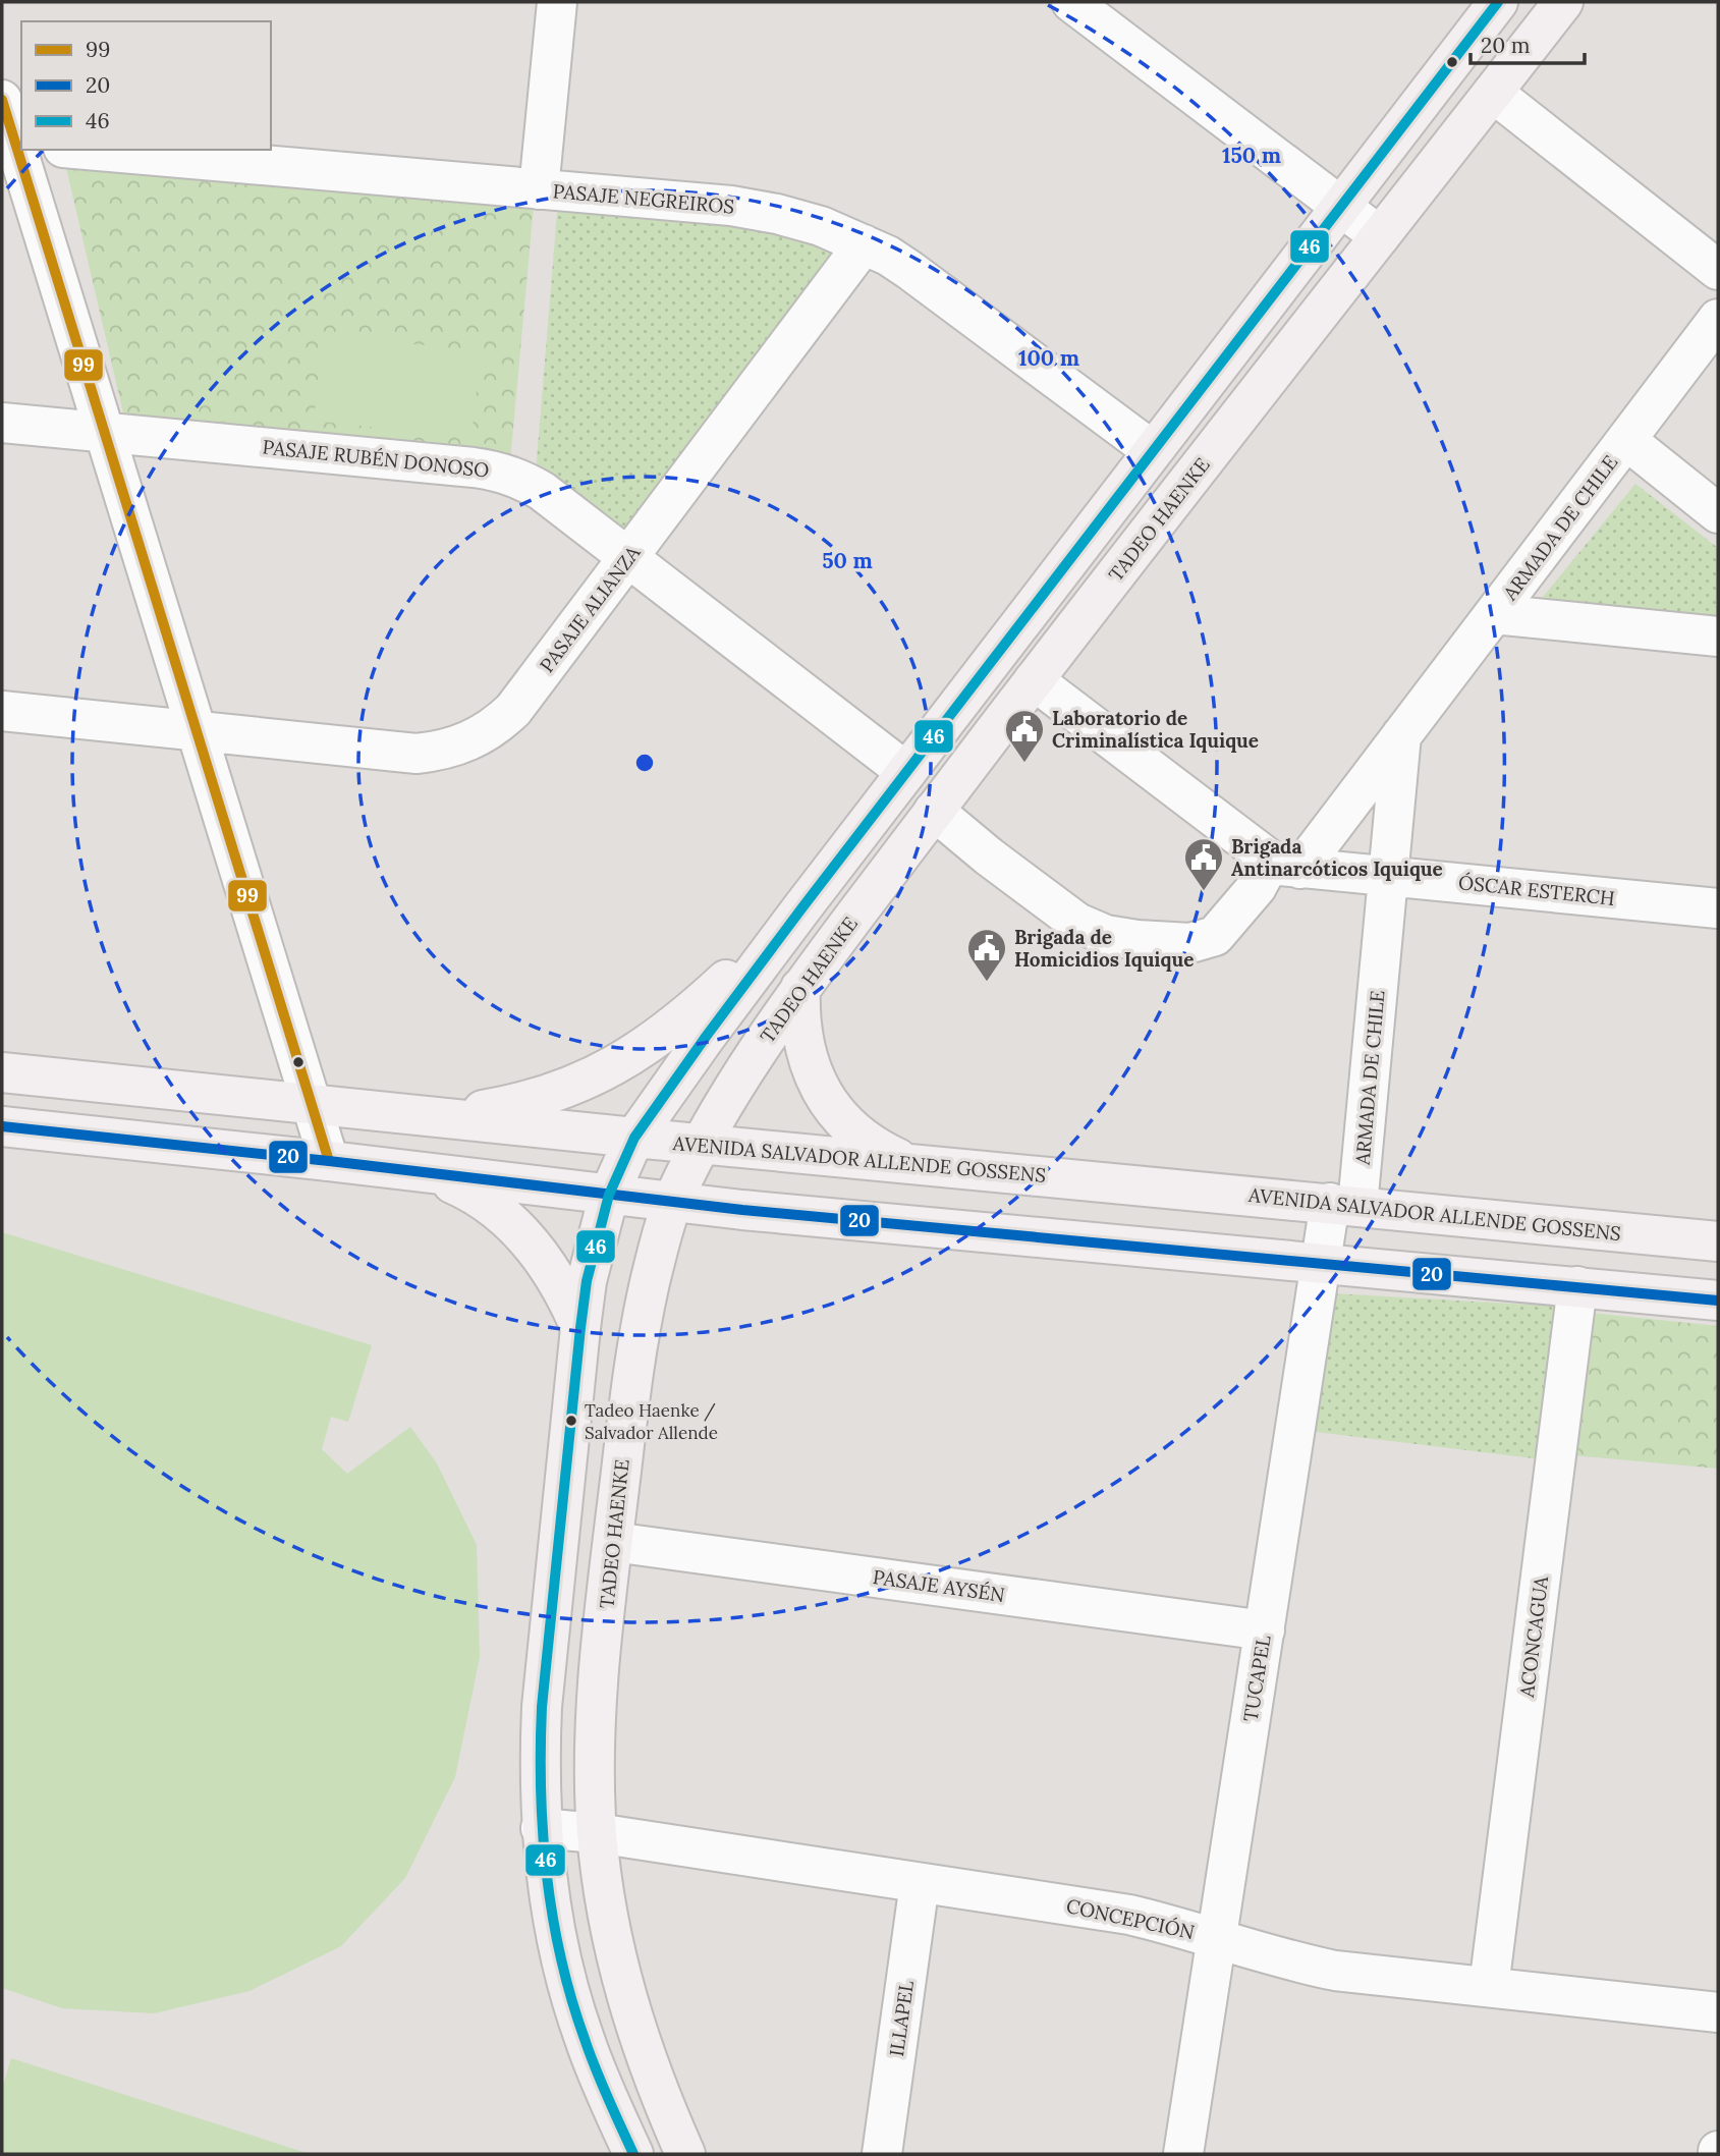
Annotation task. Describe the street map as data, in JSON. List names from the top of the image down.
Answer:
{
  "streets": {
    "main road": ["TADEO HAENKE", "AVENIDA SALVADOR ALLENDE GOSSENS"],
    "street": [
      "PASAJE NEGREIROS",
      "PASAJE RUBÉN DONOSO",
      "ARMADA DE CHILE",
      "PASAJE ALIANZA",
      "ÓSCAR ESTERCH",
      "PASAJE AYSÉN",
      "ACONCAGUA",
      "TUCAPEL",
      "CONCEPCIÓN",
      "ILLAPEL"
    ]
  },
  "crossings": [
    ["PASAJE NEGREIROS", "PASAJE ALIANZA"],
    ["PASAJE RUBÉN DONOSO", "PASAJE ALIANZA"],
    ["TADEO HAENKE", "ARMADA DE CHILE"],
    ["TADEO HAENKE", "AVENIDA SALVADOR ALLENDE GOSSENS"],
    ["TADEO HAENKE", "PASAJE AYSÉN"],
    ["TADEO HAENKE", "CONCEPCIÓN"],
    ["ARMADA DE CHILE", "ÓSCAR ESTERCH"],
    ["ARMADA DE CHILE", "AVENIDA SALVADOR ALLENDE GOSSENS"],
    ["ARMADA DE CHILE", "TUCAPEL"],
    ["AVENIDA SALVADOR ALLENDE GOSSENS", "TUCAPEL"],
    ["PASAJE AYSÉN", "TUCAPEL"],
    ["ACONCAGUA", "CONCEPCIÓN"],
    ["TUCAPEL", "CONCEPCIÓN"],
    ["CONCEPCIÓN", "ILLAPEL"]
  ],
  "places": {
    "public building": ["Laboratorio de Criminalística Iquique", "Brigada Antinarcóticos Iquique", "Brigada de Homicidios Iquique"],
    "other": ["Tadeo Haenke / Salvador Allende"]
  },
  "lines": ["transit line 46", "transit line 99", "transit line 20"],
  "legend": ["99", "20", "46"],
  "scale_bar": "20 m",
  "rings": ["150 m", "100 m", "50 m"]
}
